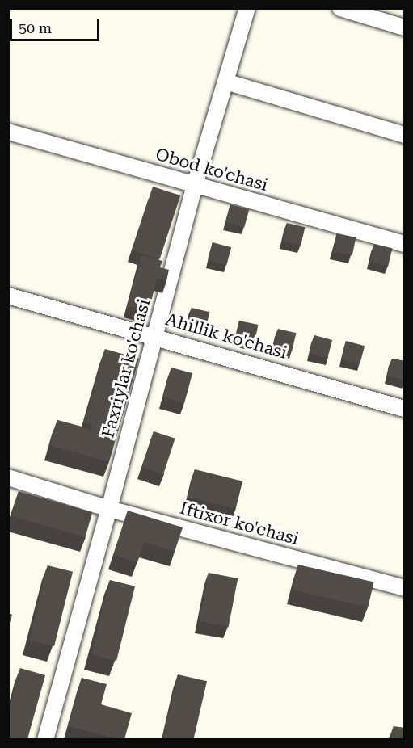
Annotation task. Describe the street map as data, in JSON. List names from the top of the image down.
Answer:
{
  "streets": {
    "street": [
      "Obod ko'chasi",
      "Ahillik ko'chasi",
      "Faxriylar ko'chasi",
      "Iftixor ko'chasi"
    ]
  },
  "crossings": [
    ["Obod ko'chasi", "Faxriylar ko'chasi"],
    ["Ahillik ko'chasi", "Faxriylar ko'chasi"],
    ["Faxriylar ko'chasi", "Iftixor ko'chasi"]
  ],
  "scale_bar": "50 m"
}
